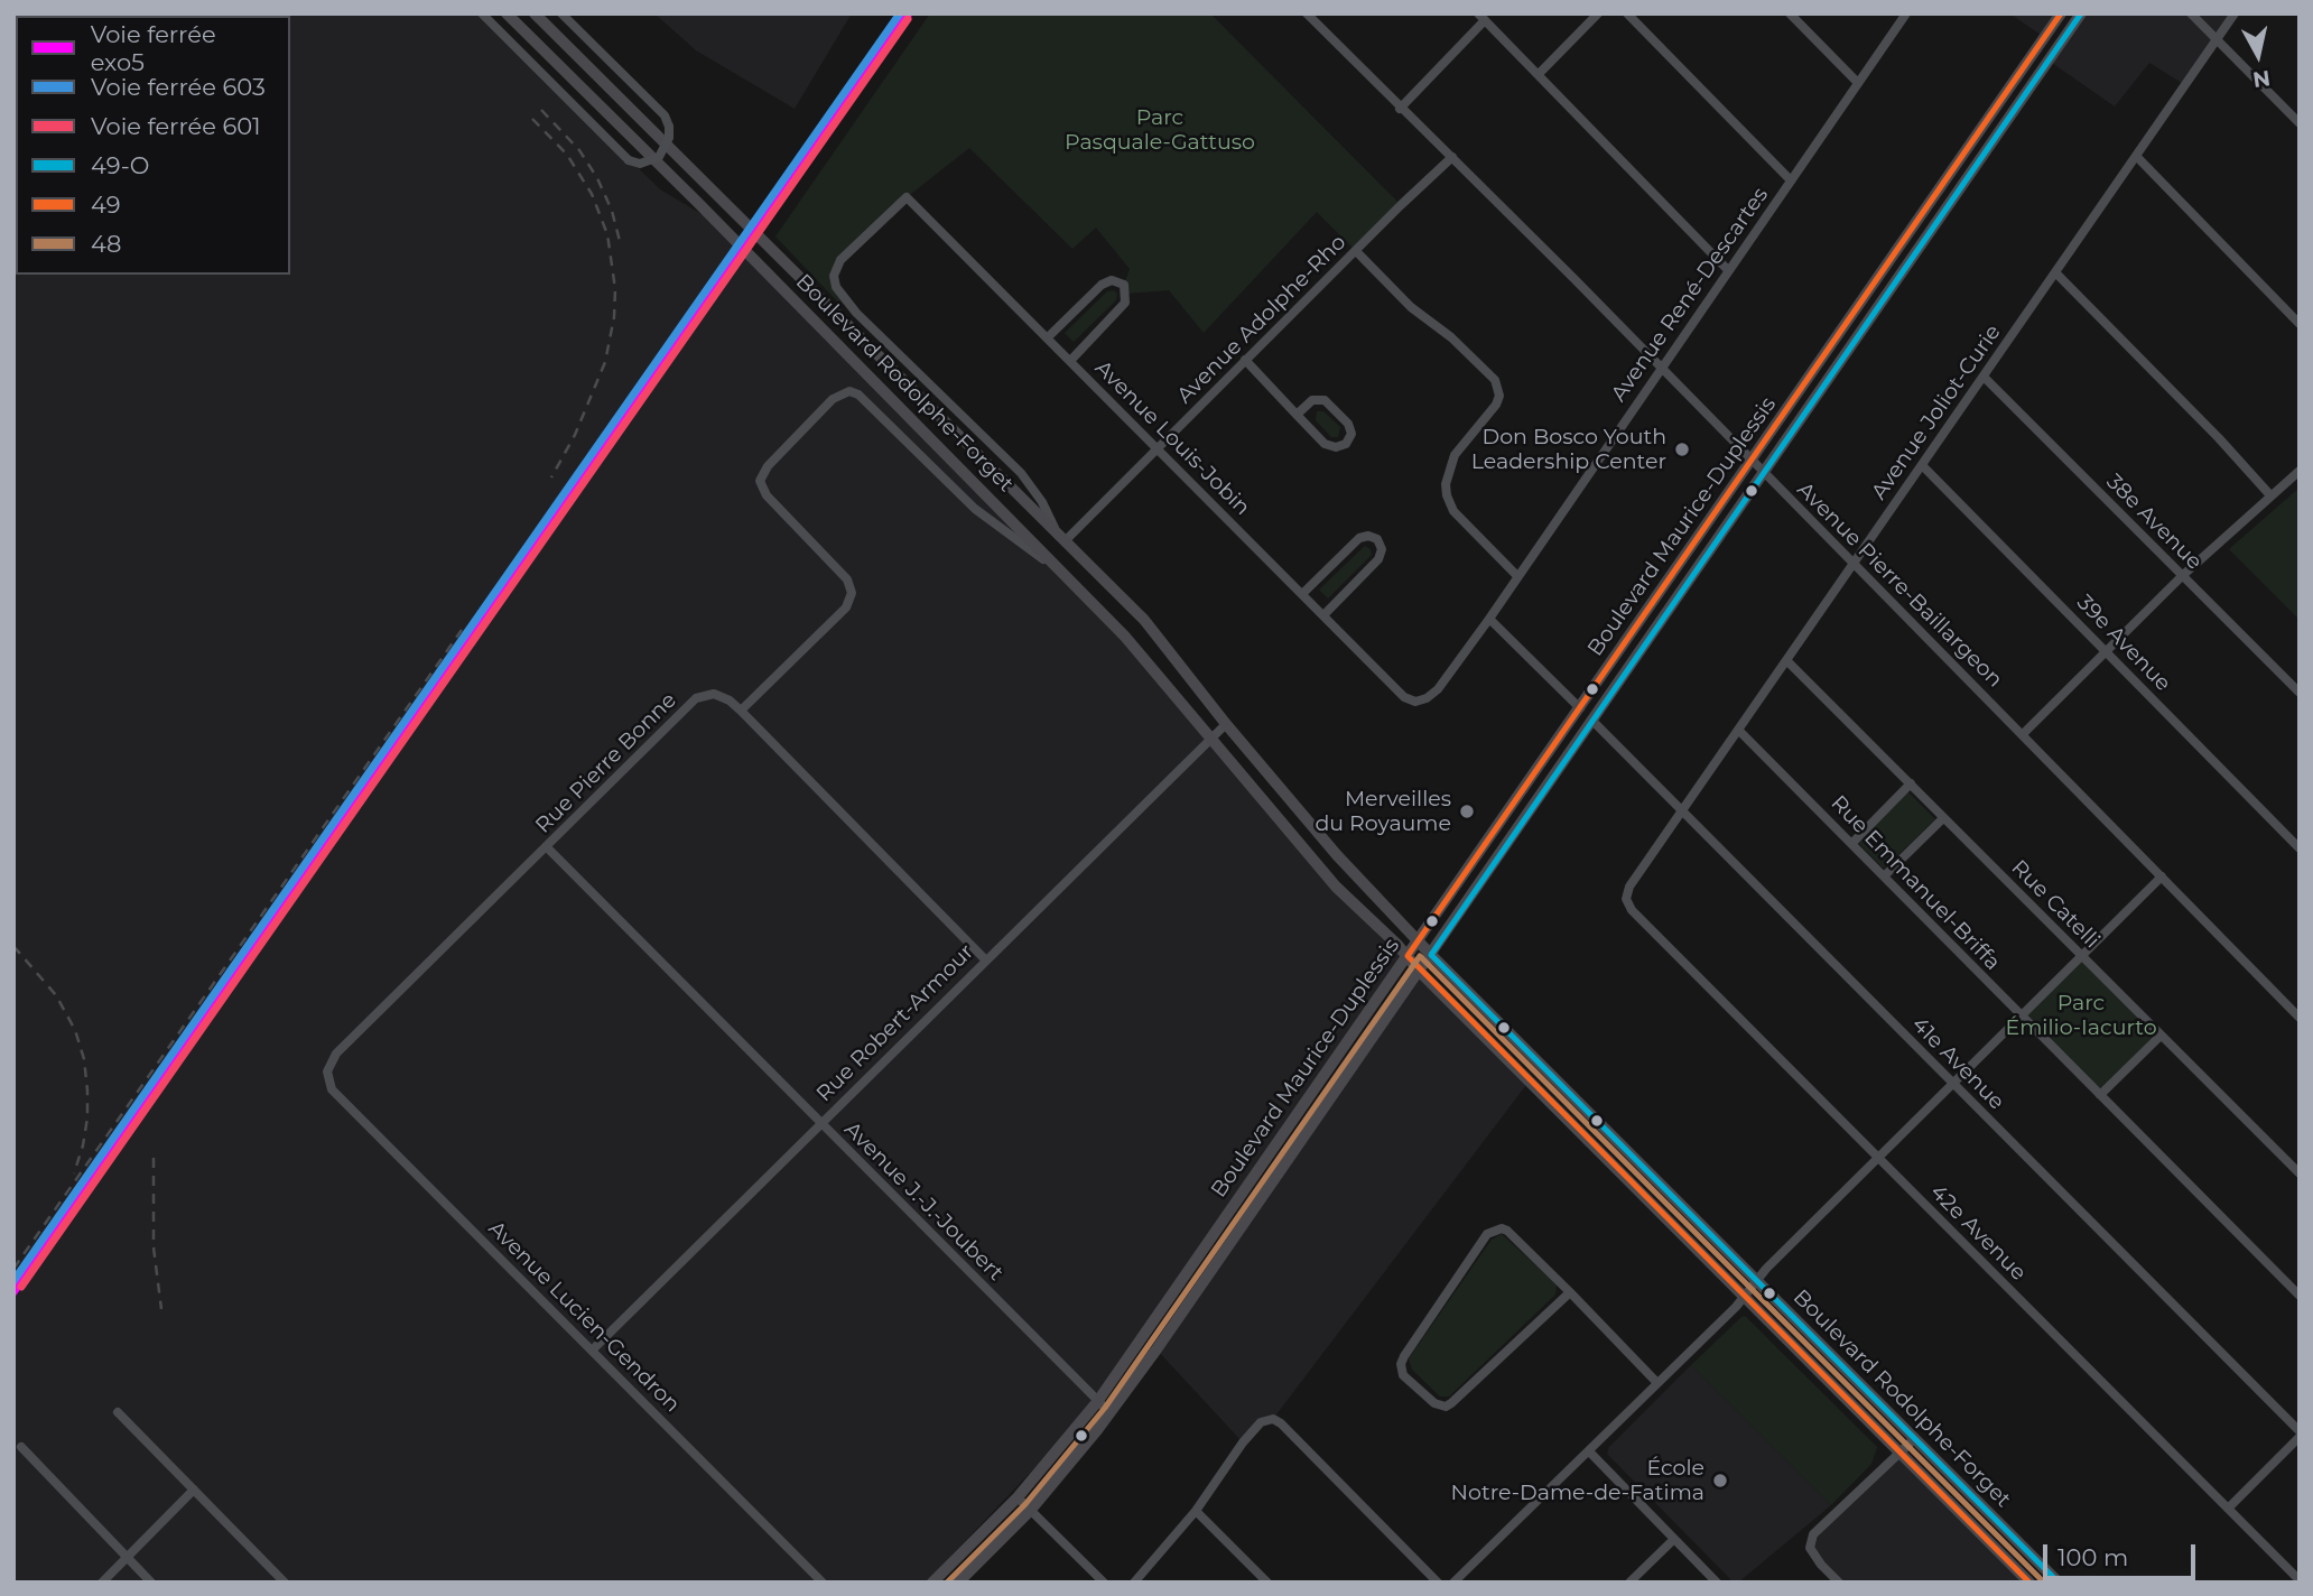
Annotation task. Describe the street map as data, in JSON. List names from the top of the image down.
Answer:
{
  "streets": {
    "street": [
      "Avenue René-Descartes",
      "Avenue Adolphe-Rho",
      "Boulevard Rodolphe-Forget",
      "Avenue Joliot-Curie",
      "Avenue Louis-Jobin",
      "38e Avenue",
      "Boulevard Maurice-Duplessis",
      "Avenue Pierre-Baillargeon",
      "39e Avenue",
      "Rue Pierre Bonne",
      "Rue Emmanuel-Briffa",
      "Rue Catelli",
      "Rue Robert-Armour",
      "41e Avenue",
      "Avenue J.-J.-Joubert",
      "42e Avenue",
      "Avenue Lucien-Gendron"
    ]
  },
  "crossings": [
    ["Avenue René-Descartes", "Avenue Louis-Jobin"],
    ["Avenue René-Descartes", "Avenue Pierre-Baillargeon"],
    ["Avenue Adolphe-Rho", "Boulevard Rodolphe-Forget"],
    ["Avenue Adolphe-Rho", "Avenue Louis-Jobin"],
    ["Avenue Adolphe-Rho", "Avenue Pierre-Baillargeon"],
    ["Boulevard Rodolphe-Forget", "Avenue Louis-Jobin"],
    ["Boulevard Rodolphe-Forget", "Boulevard Maurice-Duplessis"],
    ["Boulevard Rodolphe-Forget", "Rue Robert-Armour"],
    ["Avenue Joliot-Curie", "38e Avenue"],
    ["Avenue Joliot-Curie", "Avenue Pierre-Baillargeon"],
    ["Avenue Joliot-Curie", "39e Avenue"],
    ["Avenue Joliot-Curie", "Rue Emmanuel-Briffa"],
    ["Avenue Joliot-Curie", "Rue Catelli"],
    ["Avenue Joliot-Curie", "41e Avenue"],
    ["Avenue Joliot-Curie", "42e Avenue"],
    ["Boulevard Maurice-Duplessis", "Avenue Pierre-Baillargeon"],
    ["Boulevard Maurice-Duplessis", "41e Avenue"],
    ["Boulevard Maurice-Duplessis", "Avenue J.-J.-Joubert"],
    ["Rue Pierre Bonne", "Avenue J.-J.-Joubert"],
    ["Rue Pierre Bonne", "Avenue Lucien-Gendron"],
    ["Rue Robert-Armour", "Avenue J.-J.-Joubert"],
    ["Rue Robert-Armour", "Avenue Lucien-Gendron"]
  ],
  "parks": ["Parc Pasquale-Gattuso", "Parc Émilio-Iacurto"],
  "places": ["Don Bosco Youth Leadership Center", "Merveilles du Royaume", "École Notre-Dame-de-Fatima"],
  "lines": [
    "rail line exo5",
    "rail line 603",
    "transit line 49-O",
    "transit line 49",
    "rail line 601",
    "transit line 48"
  ],
  "legend": [
    "Voie ferrée exo5",
    "Voie ferrée 603",
    "Voie ferrée 601",
    "49-O",
    "49",
    "48"
  ],
  "scale_bar": "100 m",
  "north": "bottom"
}
